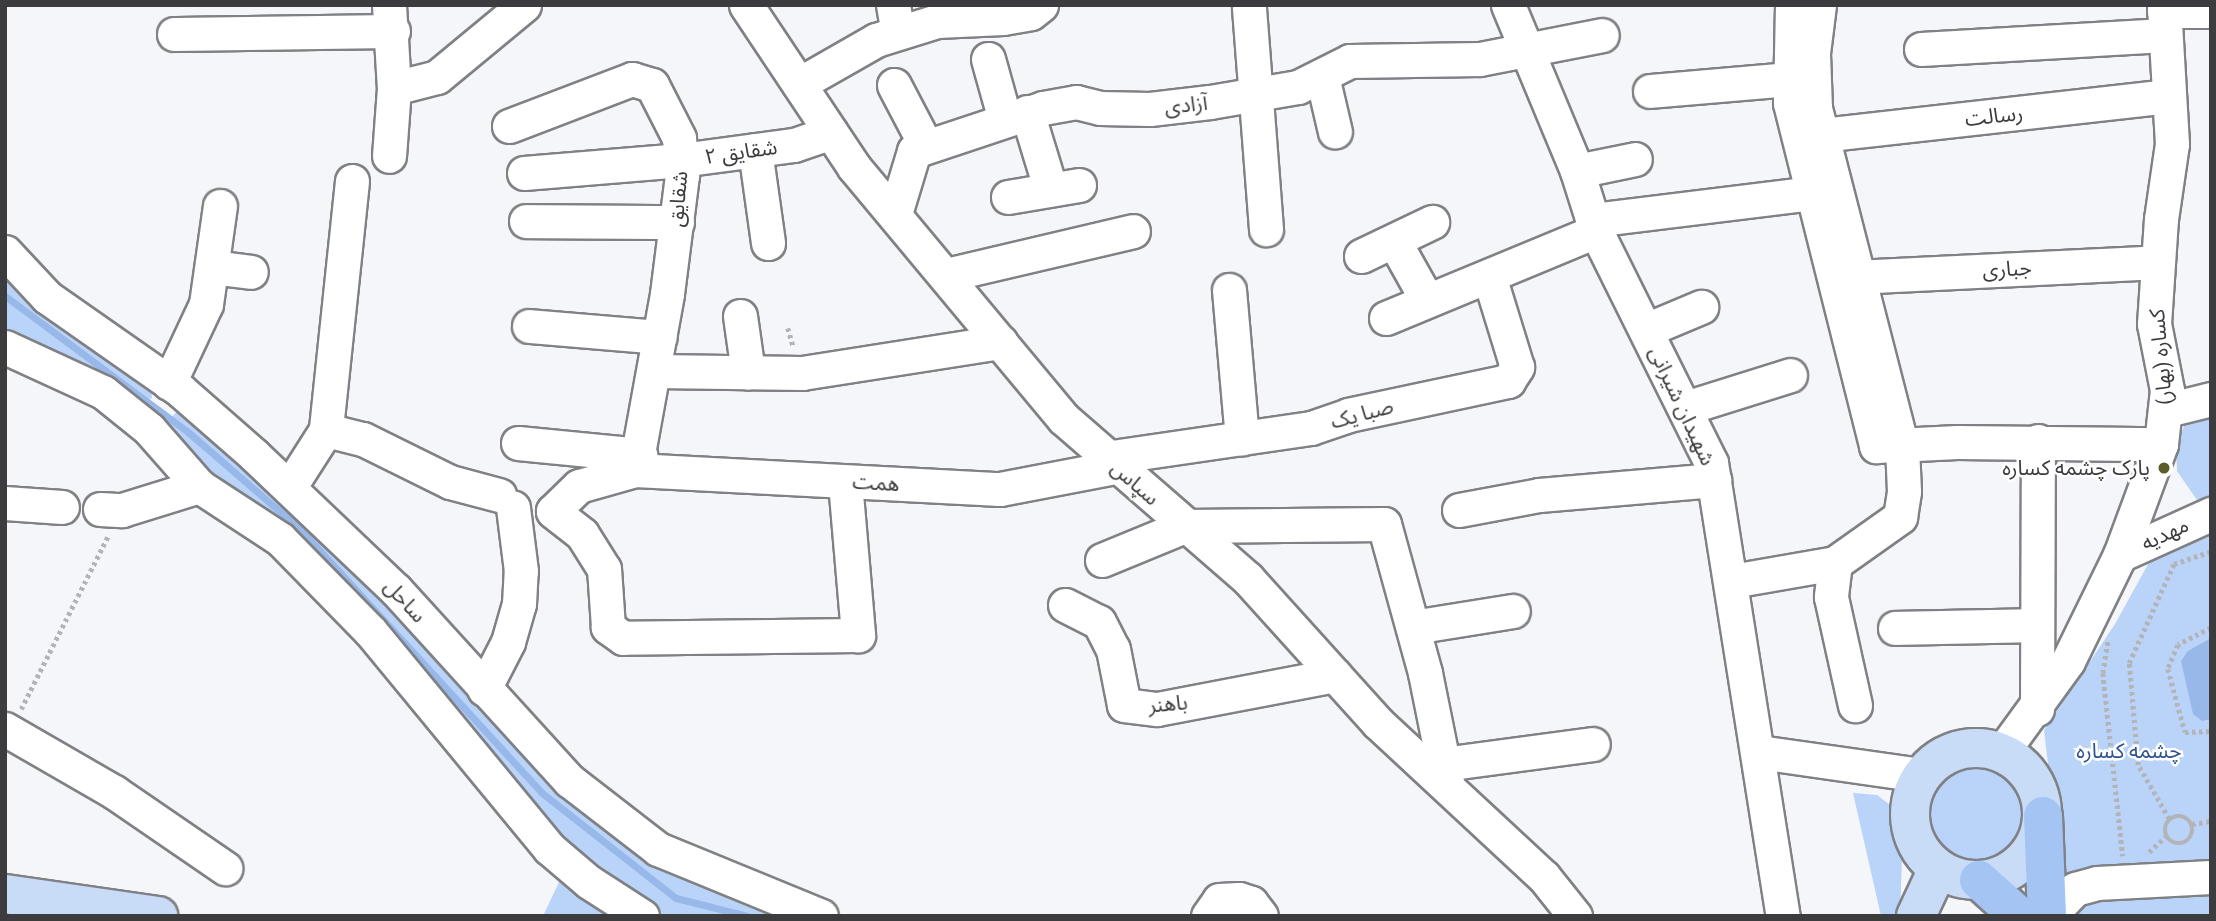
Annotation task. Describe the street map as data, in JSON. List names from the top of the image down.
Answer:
{
  "streets": {
    "street": [
      "آزادی",
      "رسالت",
      "شقایق ۲",
      "شقایق",
      "جباری",
      "کساره (بهار)",
      "شهیدان شیرانی",
      "صبا یک",
      "همت",
      "سپاس",
      "مهدیه",
      "ساحل",
      "باهنر"
    ]
  },
  "crossings": [
    ["آزادی", "شهیدان شیرانی"],
    ["رسالت", "کساره (بهار)"],
    ["شقایق ۲", "شقایق"],
    ["شقایق ۲", "سپاس"],
    ["شقایق", "همت"],
    ["جباری", "کساره (بهار)"],
    ["کساره (بهار)", "مهدیه"],
    ["صبا یک", "همت"],
    ["صبا یک", "سپاس"],
    ["همت", "سپاس"],
    ["سپاس", "باهنر"]
  ],
  "parks": ["چشمه کساره"],
  "places": ["پارک چشمه کساره"]
}
